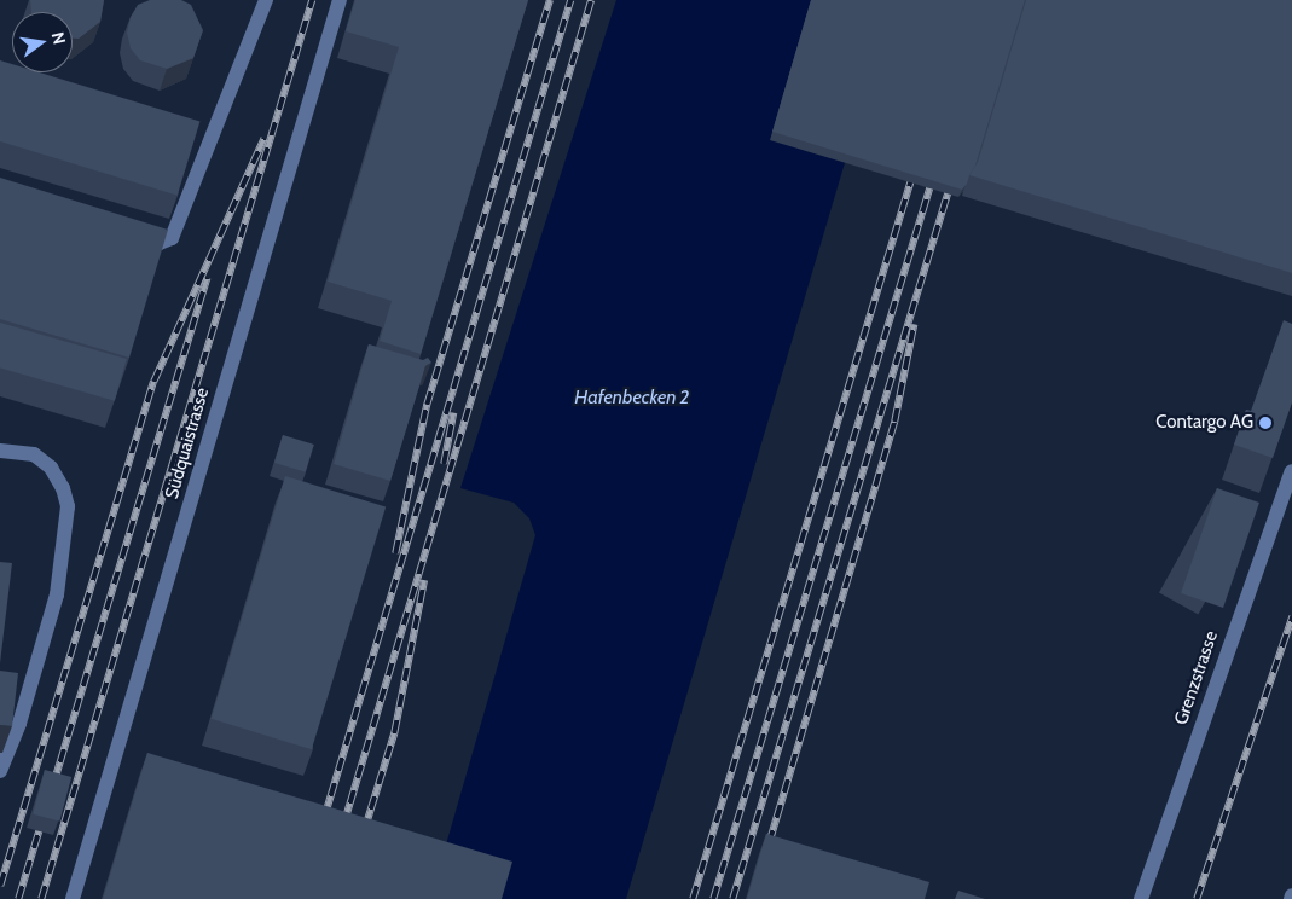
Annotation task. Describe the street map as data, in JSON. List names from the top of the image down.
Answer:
{
  "streets": {
    "street": ["Südquaistrasse", "Grenzstrasse"]
  },
  "water": ["Hafenbecken 2"],
  "places": ["Contargo AG"],
  "north": "right"
}
